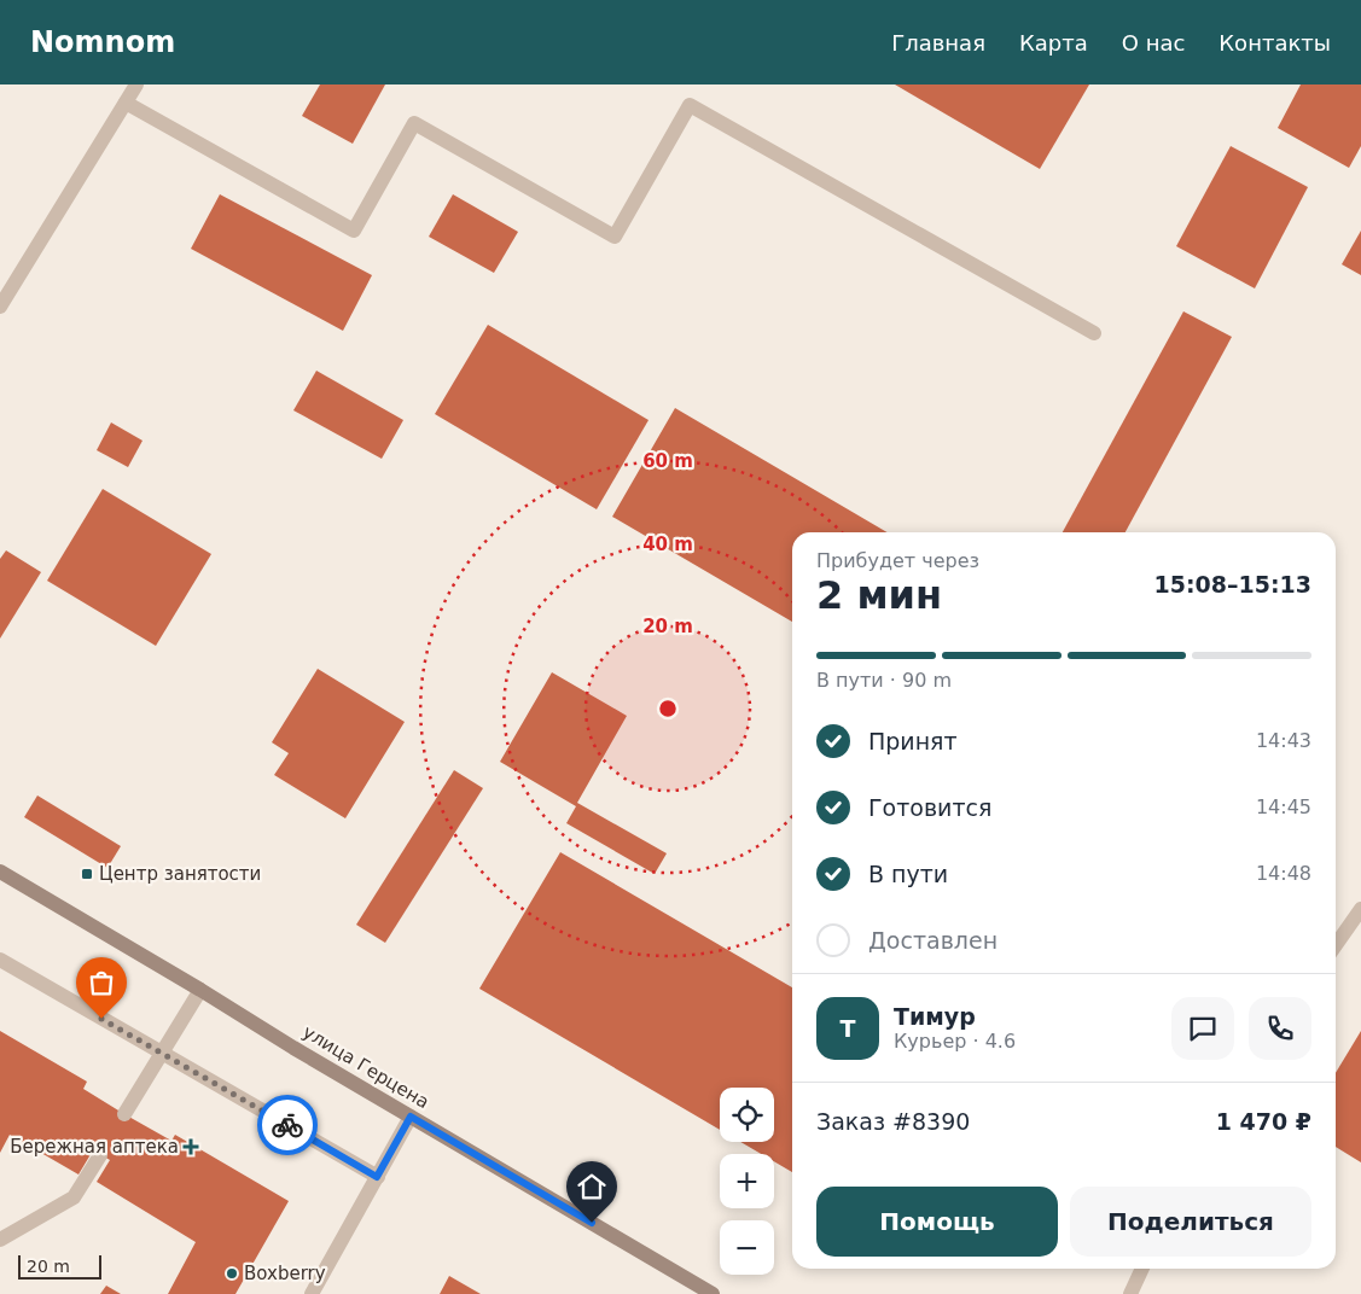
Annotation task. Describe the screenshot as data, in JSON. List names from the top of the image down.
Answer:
{
  "streets": {
    "main road": ["улица Герцена"]
  },
  "places": {
    "transit": ["Центр занятости"],
    "health": ["Бережная аптека"],
    "other": ["Boxberry"]
  },
  "scale_bar": "20 m",
  "page": {
    "header": "Nomnom",
    "nav": [
      "Главная",
      "Карта",
      "О нас",
      "Контакты"
    ],
    "heading": ["2 мин", "Прибудет через", "15:08–15:13"],
    "panel": [
      "Тимур",
      "Курьер · 4.6",
      "Заказ #8390",
      "1 470 ₽"
    ],
    "bar": "В пути · 90 m",
    "list": [
      ["Принят", "14:43"],
      ["Готовится", "14:45"],
      ["В пути", "14:48"],
      "Доставлен"
    ],
    "round": "Т",
    "map_buttons": ["+", "−"],
    "buttons": ["Помощь", "Поделиться"],
    "scale": "20 m"
  },
  "rings": ["60 m", "40 m", "20 m"]
}
